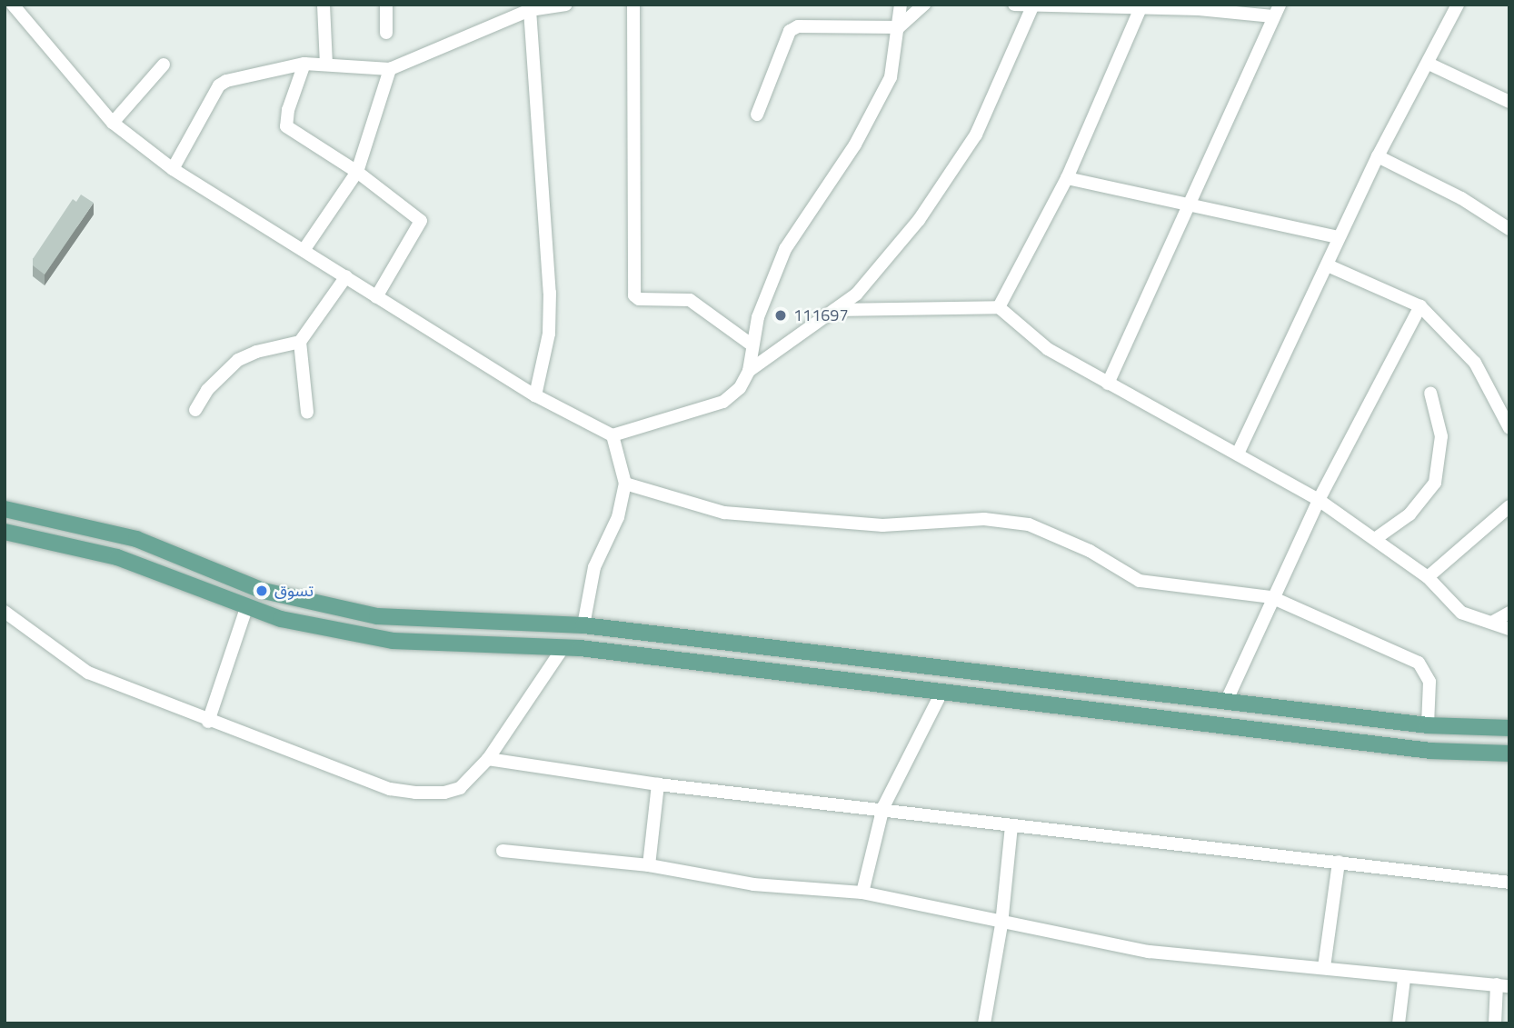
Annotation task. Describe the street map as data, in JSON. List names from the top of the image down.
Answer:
{
  "places": ["111697", "تسوق"]
}
